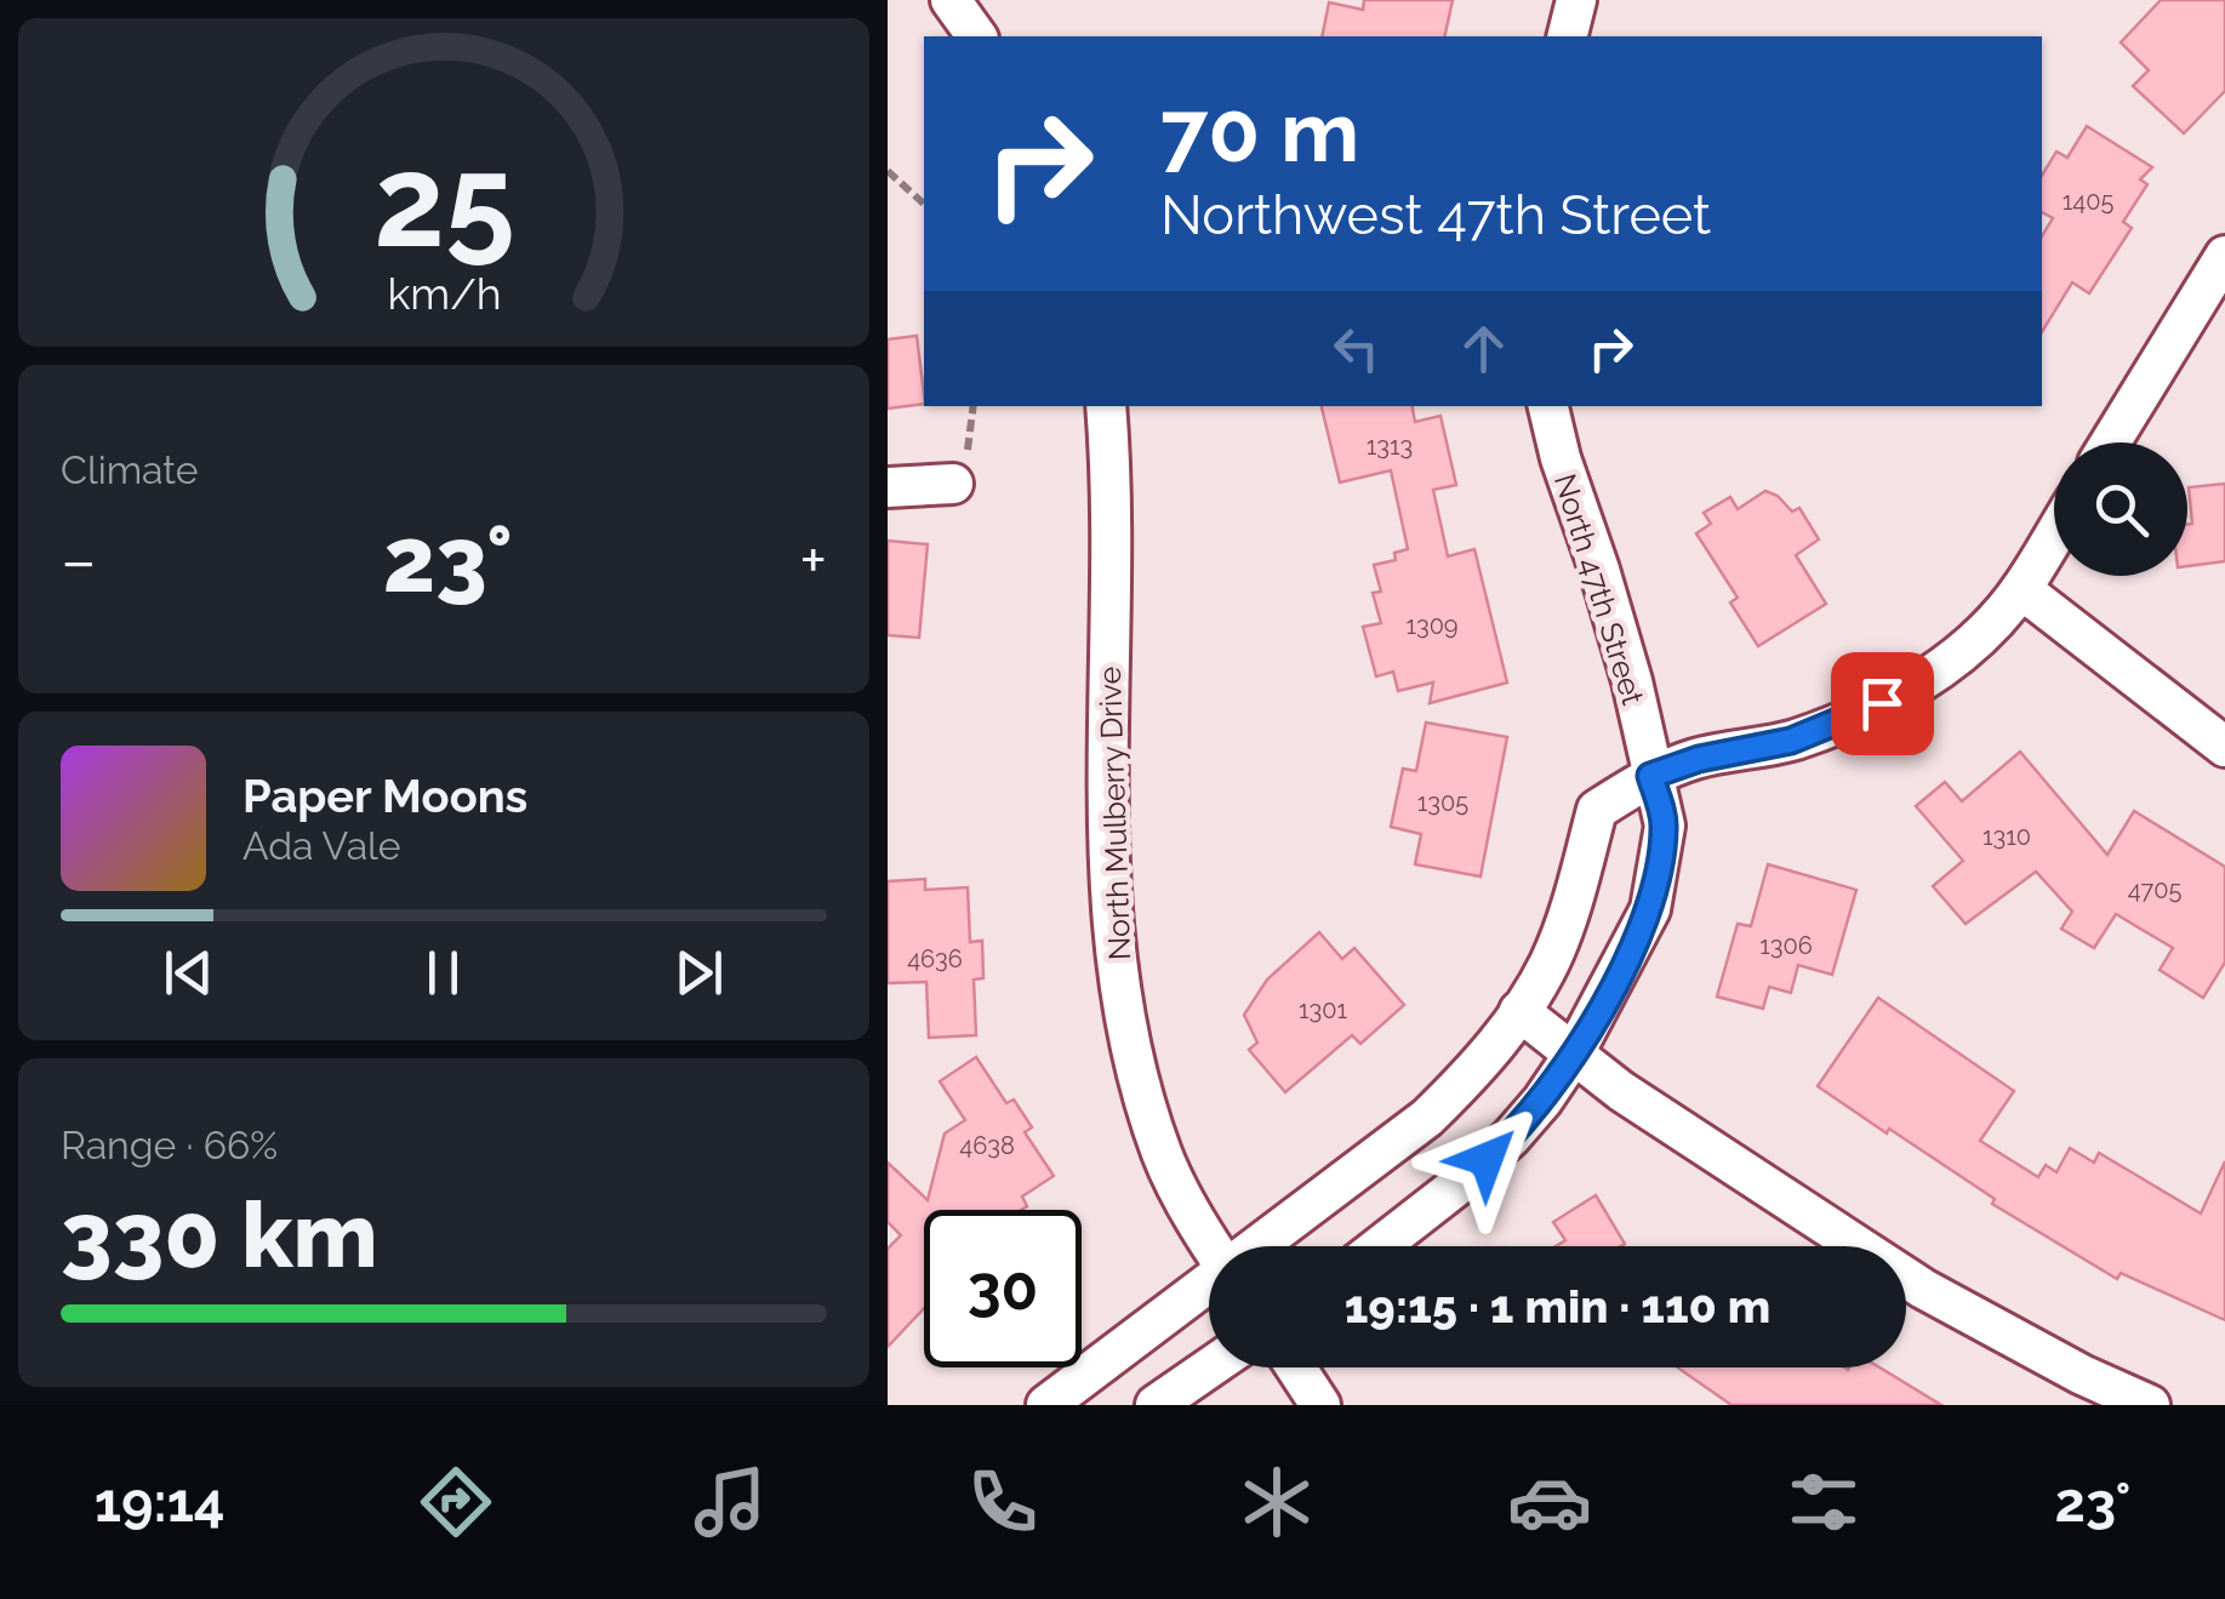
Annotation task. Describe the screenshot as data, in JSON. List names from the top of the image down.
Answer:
{
  "streets": {
    "street": ["North 47th Street", "North Mulberry Drive"]
  },
  "house_numbers": [
    "1405",
    "1313",
    "1309",
    "1305",
    "1310",
    "4705",
    "1306",
    "4636",
    "1301",
    "4638"
  ],
  "page": {
    "turn": ["70 m", "Northwest 47th Street"],
    "tile": [
      "Climate",
      ["Range · 66%", "330 km"]
    ],
    "heat": ["−", "23°", "+"],
    "song": ["Paper Moons", "Ada Vale"],
    "limit": "30",
    "trip": "19:15 · 1 min · 110 m",
    "tabs": ["19:14", "23°"],
    "gauge": ["25", "km/h"]
  }
}
